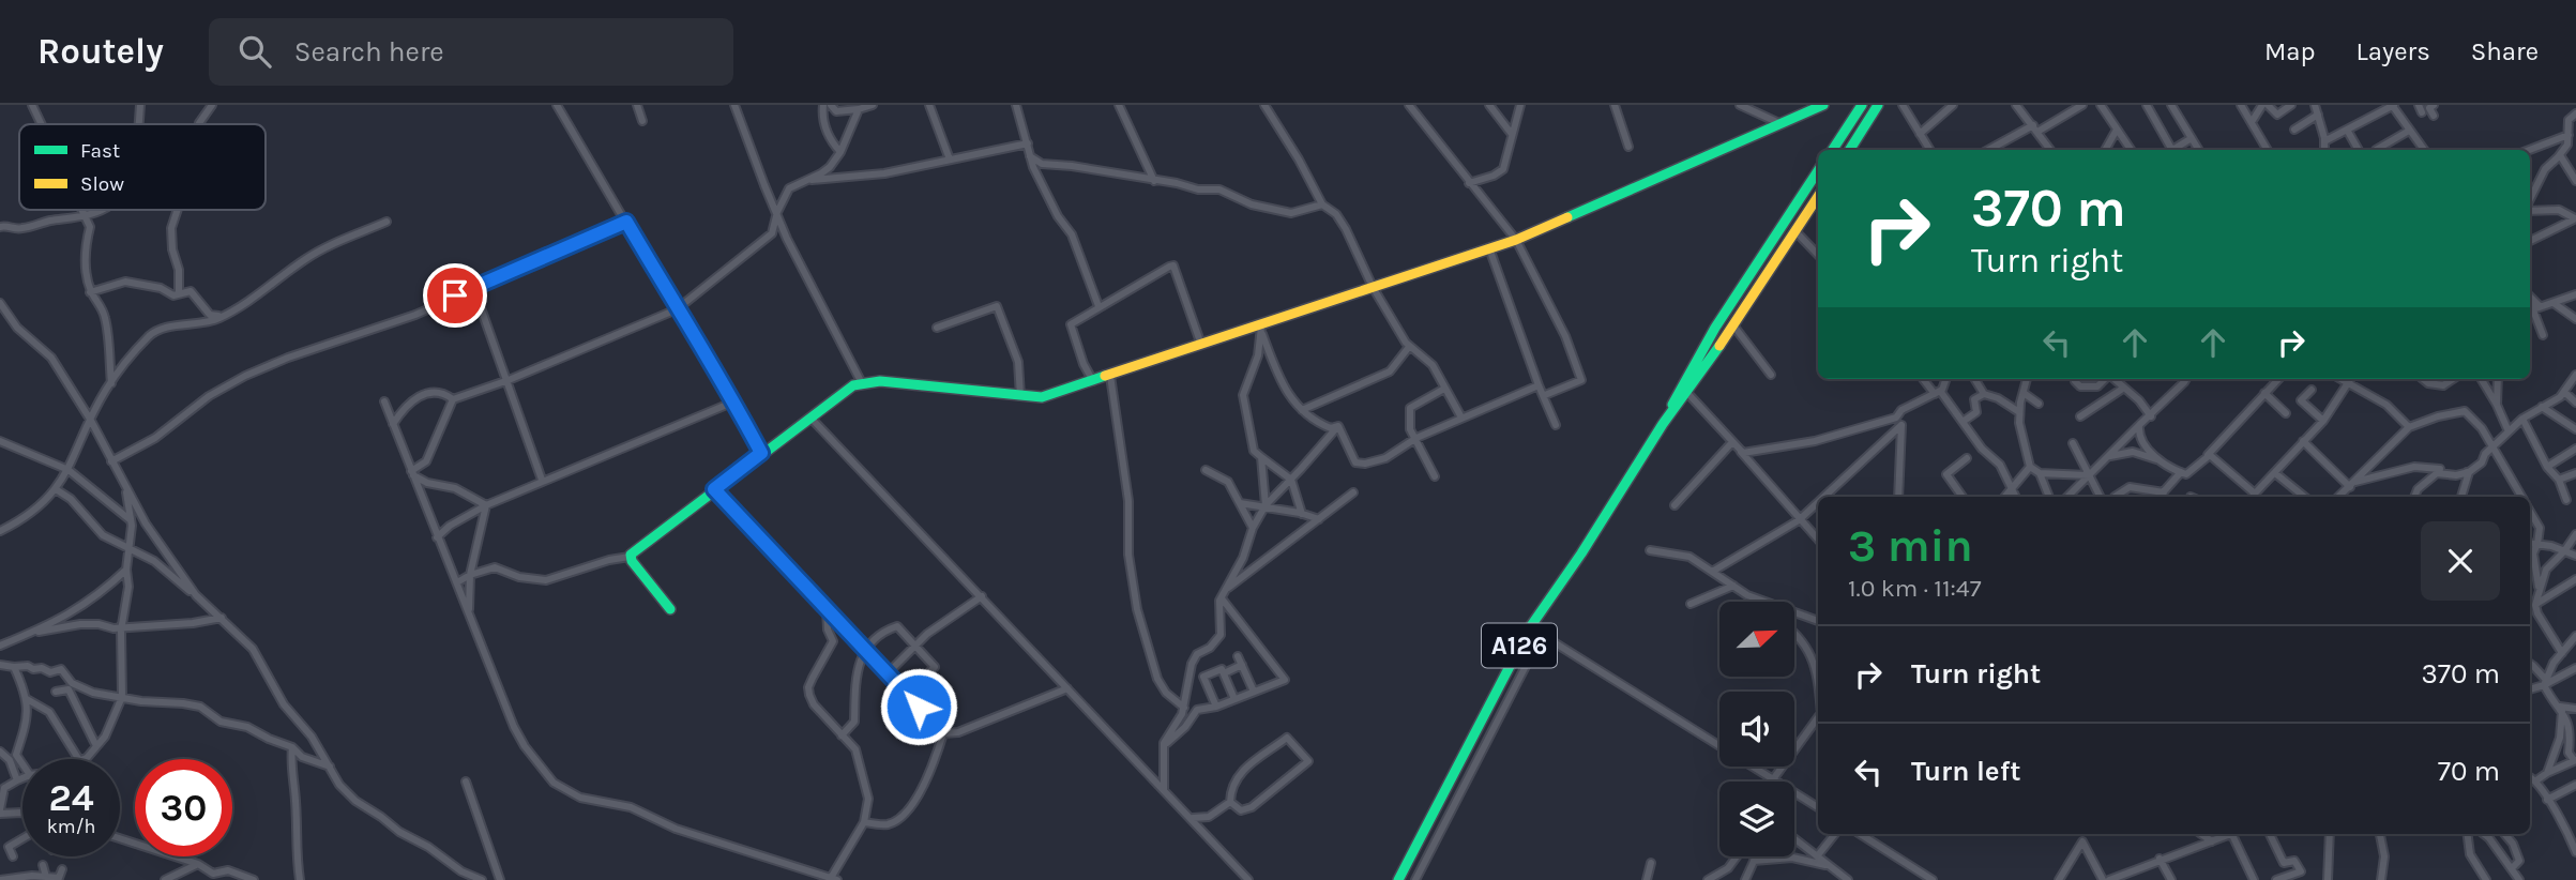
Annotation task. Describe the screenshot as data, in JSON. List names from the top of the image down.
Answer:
{
  "streets": {
    "main road": ["A126"]
  },
  "legend": ["Fast", "Slow"],
  "north": "top right",
  "page": {
    "header": "Routely",
    "search": "Search here",
    "nav": ["Map", "Layers", "Share"],
    "turn": ["370 m", "Turn right"],
    "heading": ["3 min", "1.0 km · 11:47"],
    "list": [
      {
        "name": "Turn right",
        "value": "370 m"
      },
      {
        "name": "Turn left",
        "value": "70 m"
      }
    ],
    "speed": "24 km/h",
    "limit": "30"
  }
}
